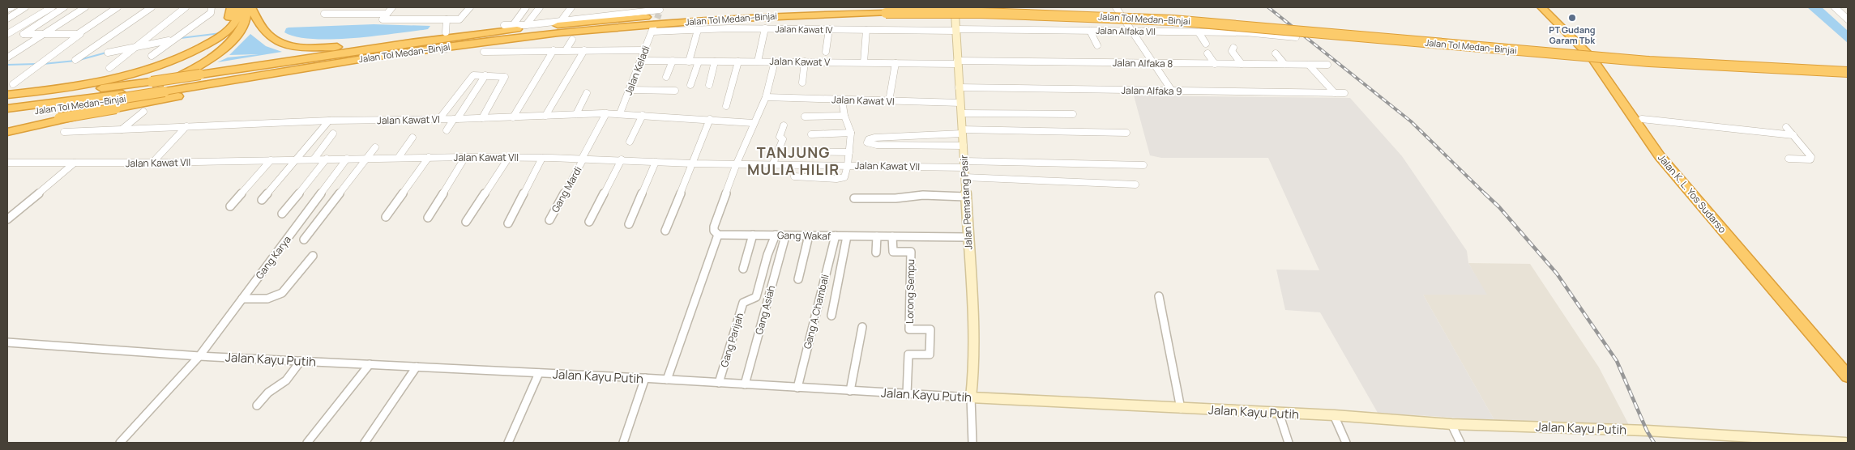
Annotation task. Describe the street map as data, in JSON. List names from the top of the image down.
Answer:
{
  "streets": {
    "highway": ["Jalan Tol Medan–Binjai", "Jalan K. L. Yos Sudarso"],
    "street": [
      "Jalan Kawat IV",
      "Jalan Alfaka VII",
      "Jalan Kawat V",
      "Jalan Alfaka 8",
      "Jalan Keladi",
      "Jalan Alfaka 9",
      "Jalan Kawat VI",
      "Jalan Kawat VII",
      "Gang Mardi",
      "Jalan Pematang Pasir",
      "Gang Wakaf",
      "Gang Karya",
      "Lorong Sempu",
      "Gang Asiah",
      "Gang A.Chambali",
      "Gang Parijah",
      "Jalan Kayu Putih"
    ]
  },
  "crossings": [
    ["Jalan Kawat IV", "Jalan Alfaka VII"],
    ["Jalan Kawat IV", "Jalan Keladi"],
    ["Jalan Kawat IV", "Jalan Pematang Pasir"],
    ["Jalan Alfaka VII", "Jalan Pematang Pasir"],
    ["Jalan Kawat V", "Jalan Alfaka 8"],
    ["Jalan Kawat V", "Jalan Keladi"],
    ["Jalan Kawat V", "Jalan Pematang Pasir"],
    ["Jalan Alfaka 8", "Jalan Pematang Pasir"],
    ["Jalan Keladi", "Jalan Kawat VI"],
    ["Jalan Alfaka 9", "Jalan Pematang Pasir"],
    ["Jalan Kawat VI", "Gang Mardi"],
    ["Jalan Kawat VI", "Jalan Pematang Pasir"],
    ["Jalan Kawat VII", "Gang Mardi"],
    ["Jalan Kawat VII", "Jalan Pematang Pasir"],
    ["Jalan Kawat VII", "Gang Karya"],
    ["Jalan Pematang Pasir", "Gang Wakaf"],
    ["Jalan Pematang Pasir", "Jalan Kayu Putih"],
    ["Gang Wakaf", "Lorong Sempu"],
    ["Gang Wakaf", "Gang A.Chambali"],
    ["Gang Wakaf", "Gang Parijah"],
    ["Gang Karya", "Jalan Kayu Putih"],
    ["Lorong Sempu", "Jalan Kayu Putih"],
    ["Gang Asiah", "Jalan Kayu Putih"],
    ["Gang A.Chambali", "Jalan Kayu Putih"],
    ["Gang Parijah", "Jalan Kayu Putih"]
  ],
  "districts": ["TANJUNG MULIA HILIR"],
  "places": ["PT Gudang Garam Tbk"]
}
